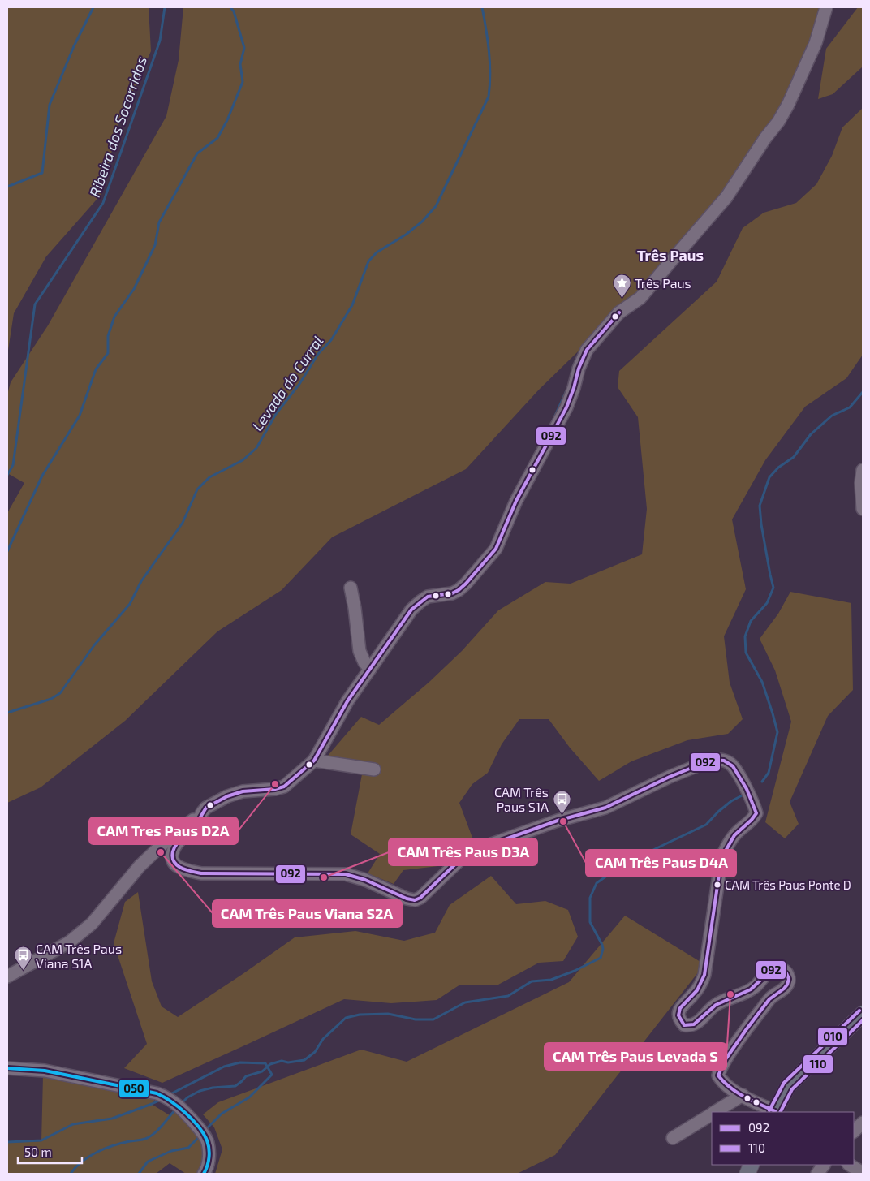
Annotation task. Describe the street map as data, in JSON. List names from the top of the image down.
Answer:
{
  "districts": ["Três Paus"],
  "water": ["Ribeira dos Socorridos", "Levada do Curral"],
  "places": {
    "place": ["Três Paus"],
    "other": [
      "CAM Tres Paus D2A",
      "CAM Três Paus D4A",
      "CAM Três Paus Viana S2A",
      "CAM Três Paus D3A",
      "CAM Três Paus Ponte D",
      "CAM Três Paus Levada S"
    ],
    "bus stop": ["CAM Três Paus S1A", "CAM Três Paus Viana S1A"]
  },
  "lines": [
    "transit line 092",
    "transit line 010",
    "transit line 110",
    "transit line 050"
  ],
  "legend": ["092", "110"],
  "scale_bar": "50 m"
}
